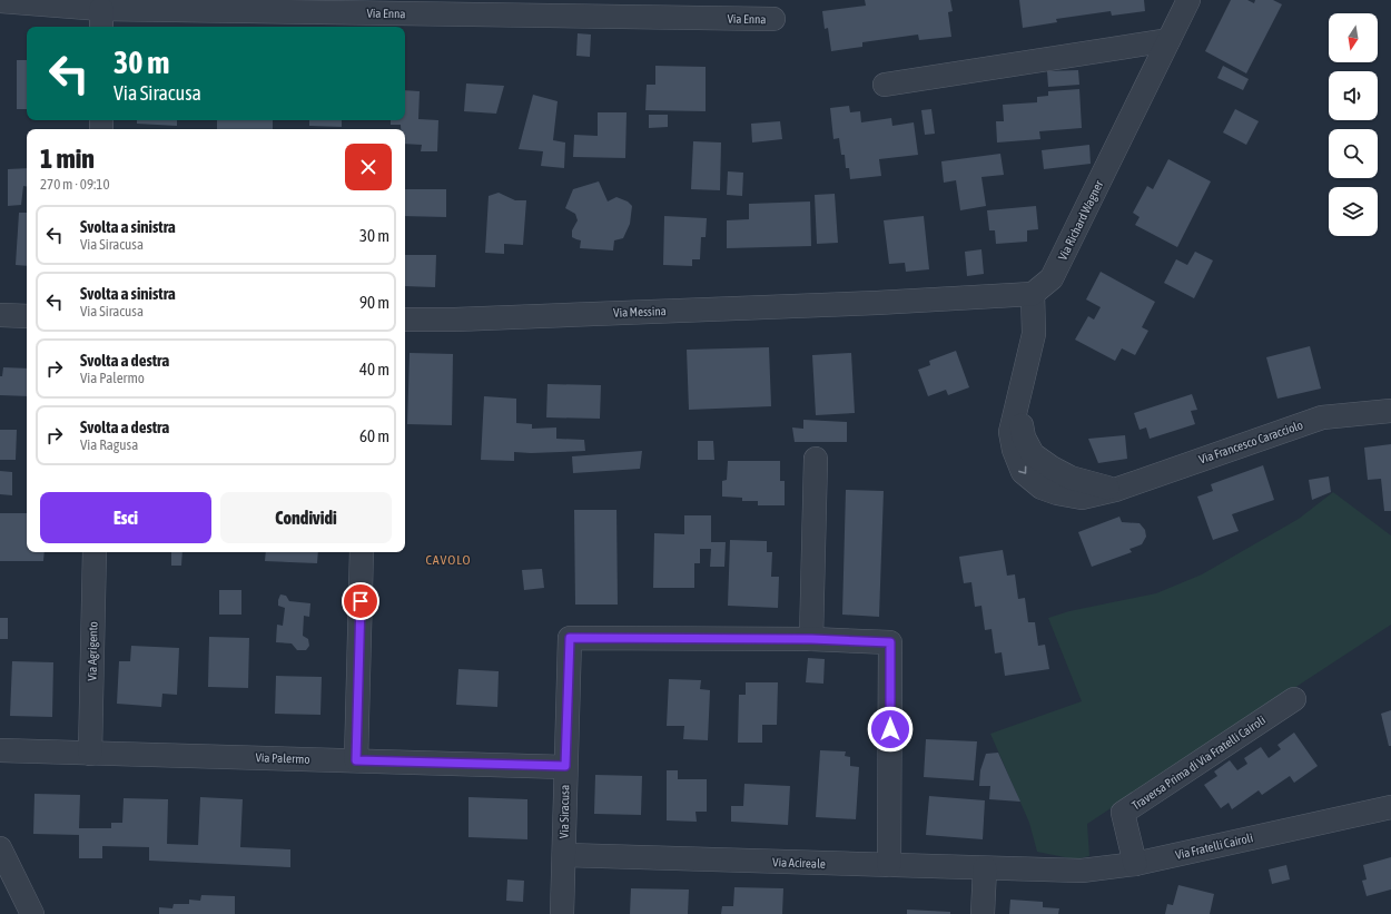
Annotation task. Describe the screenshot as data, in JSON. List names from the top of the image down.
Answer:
{
  "streets": {
    "street": [
      "Via Enna",
      "Via Richard Wagner",
      "Via Messina",
      "Via Francesco Caracciolo",
      "Via Agrigento",
      "Via Palermo",
      "Traversa Prima di Via Fratelli Cairoli",
      "Via Siracusa",
      "Via Fratelli Cairoli",
      "Via Acireale"
    ]
  },
  "crossings": [
    ["Via Richard Wagner", "Via Messina"],
    ["Via Richard Wagner", "Via Francesco Caracciolo"],
    ["Via Messina", "Via Francesco Caracciolo"],
    ["Via Agrigento", "Via Palermo"],
    ["Via Palermo", "Via Siracusa"],
    ["Traversa Prima di Via Fratelli Cairoli", "Via Fratelli Cairoli"],
    ["Via Siracusa", "Via Acireale"],
    ["Via Fratelli Cairoli", "Via Acireale"]
  ],
  "districts": ["CAVOLO"],
  "north": "bottom",
  "page": {
    "turn": ["30 m", "Via Siracusa"],
    "heading": ["1 min", "270 m · 09:10"],
    "list": [
      {
        "name": "Svolta a sinistra",
        "note": "Via Siracusa",
        "value": "30 m"
      },
      {
        "name": "Svolta a sinistra",
        "note": "Via Siracusa",
        "value": "90 m"
      },
      {
        "name": "Svolta a destra",
        "note": "Via Palermo",
        "value": "40 m"
      },
      {
        "name": "Svolta a destra",
        "note": "Via Ragusa",
        "value": "60 m"
      }
    ],
    "buttons": ["Esci", "Condividi"]
  }
}
